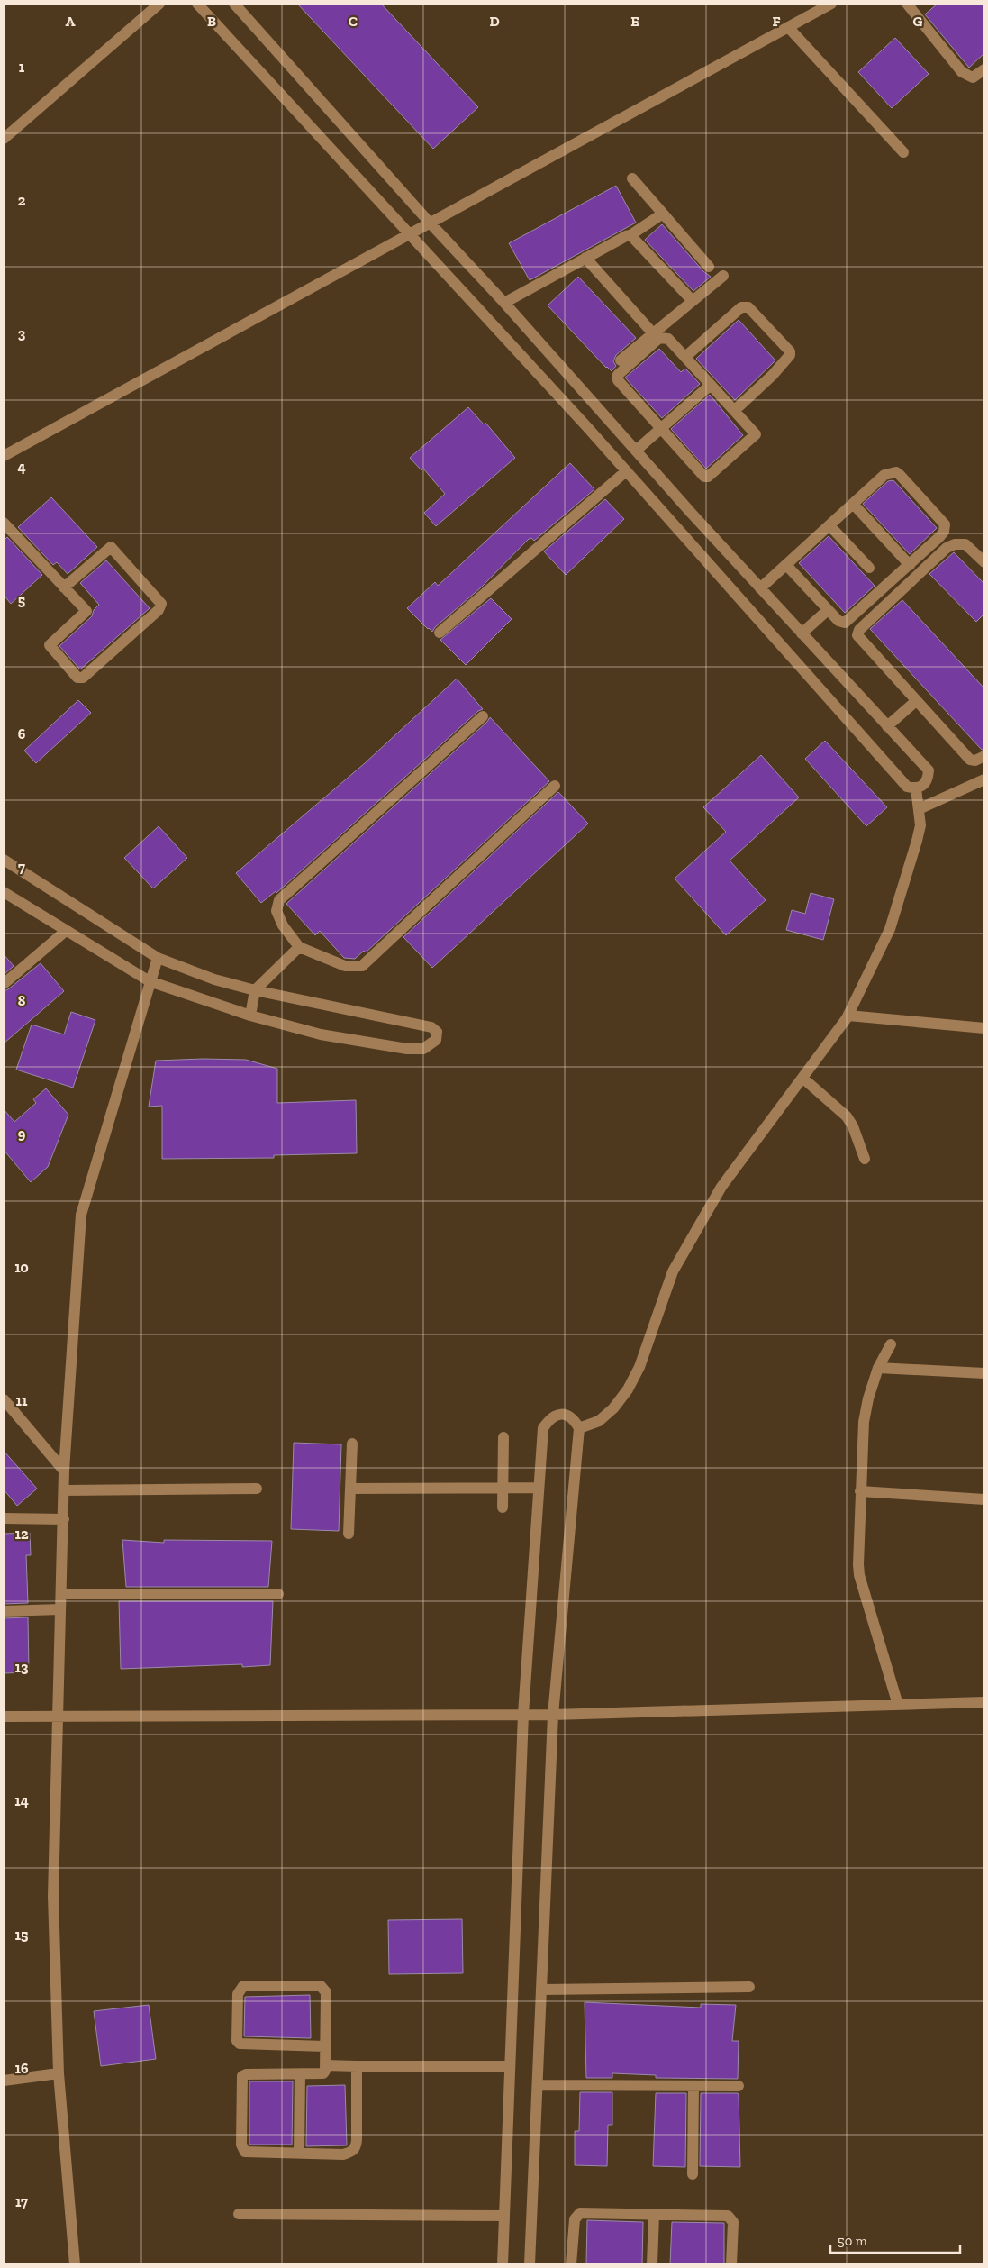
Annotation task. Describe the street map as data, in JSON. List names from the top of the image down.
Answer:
{
  "scale_bar": "50 m",
  "grid": {
    "columns": [
      "A",
      "B",
      "C",
      "D",
      "E",
      "F",
      "G"
    ],
    "rows": [
      "1",
      "2",
      "3",
      "4",
      "5",
      "6",
      "7",
      "8",
      "9",
      "10",
      "11",
      "12",
      "13",
      "14",
      "15",
      "16",
      "17"
    ]
  }
}
